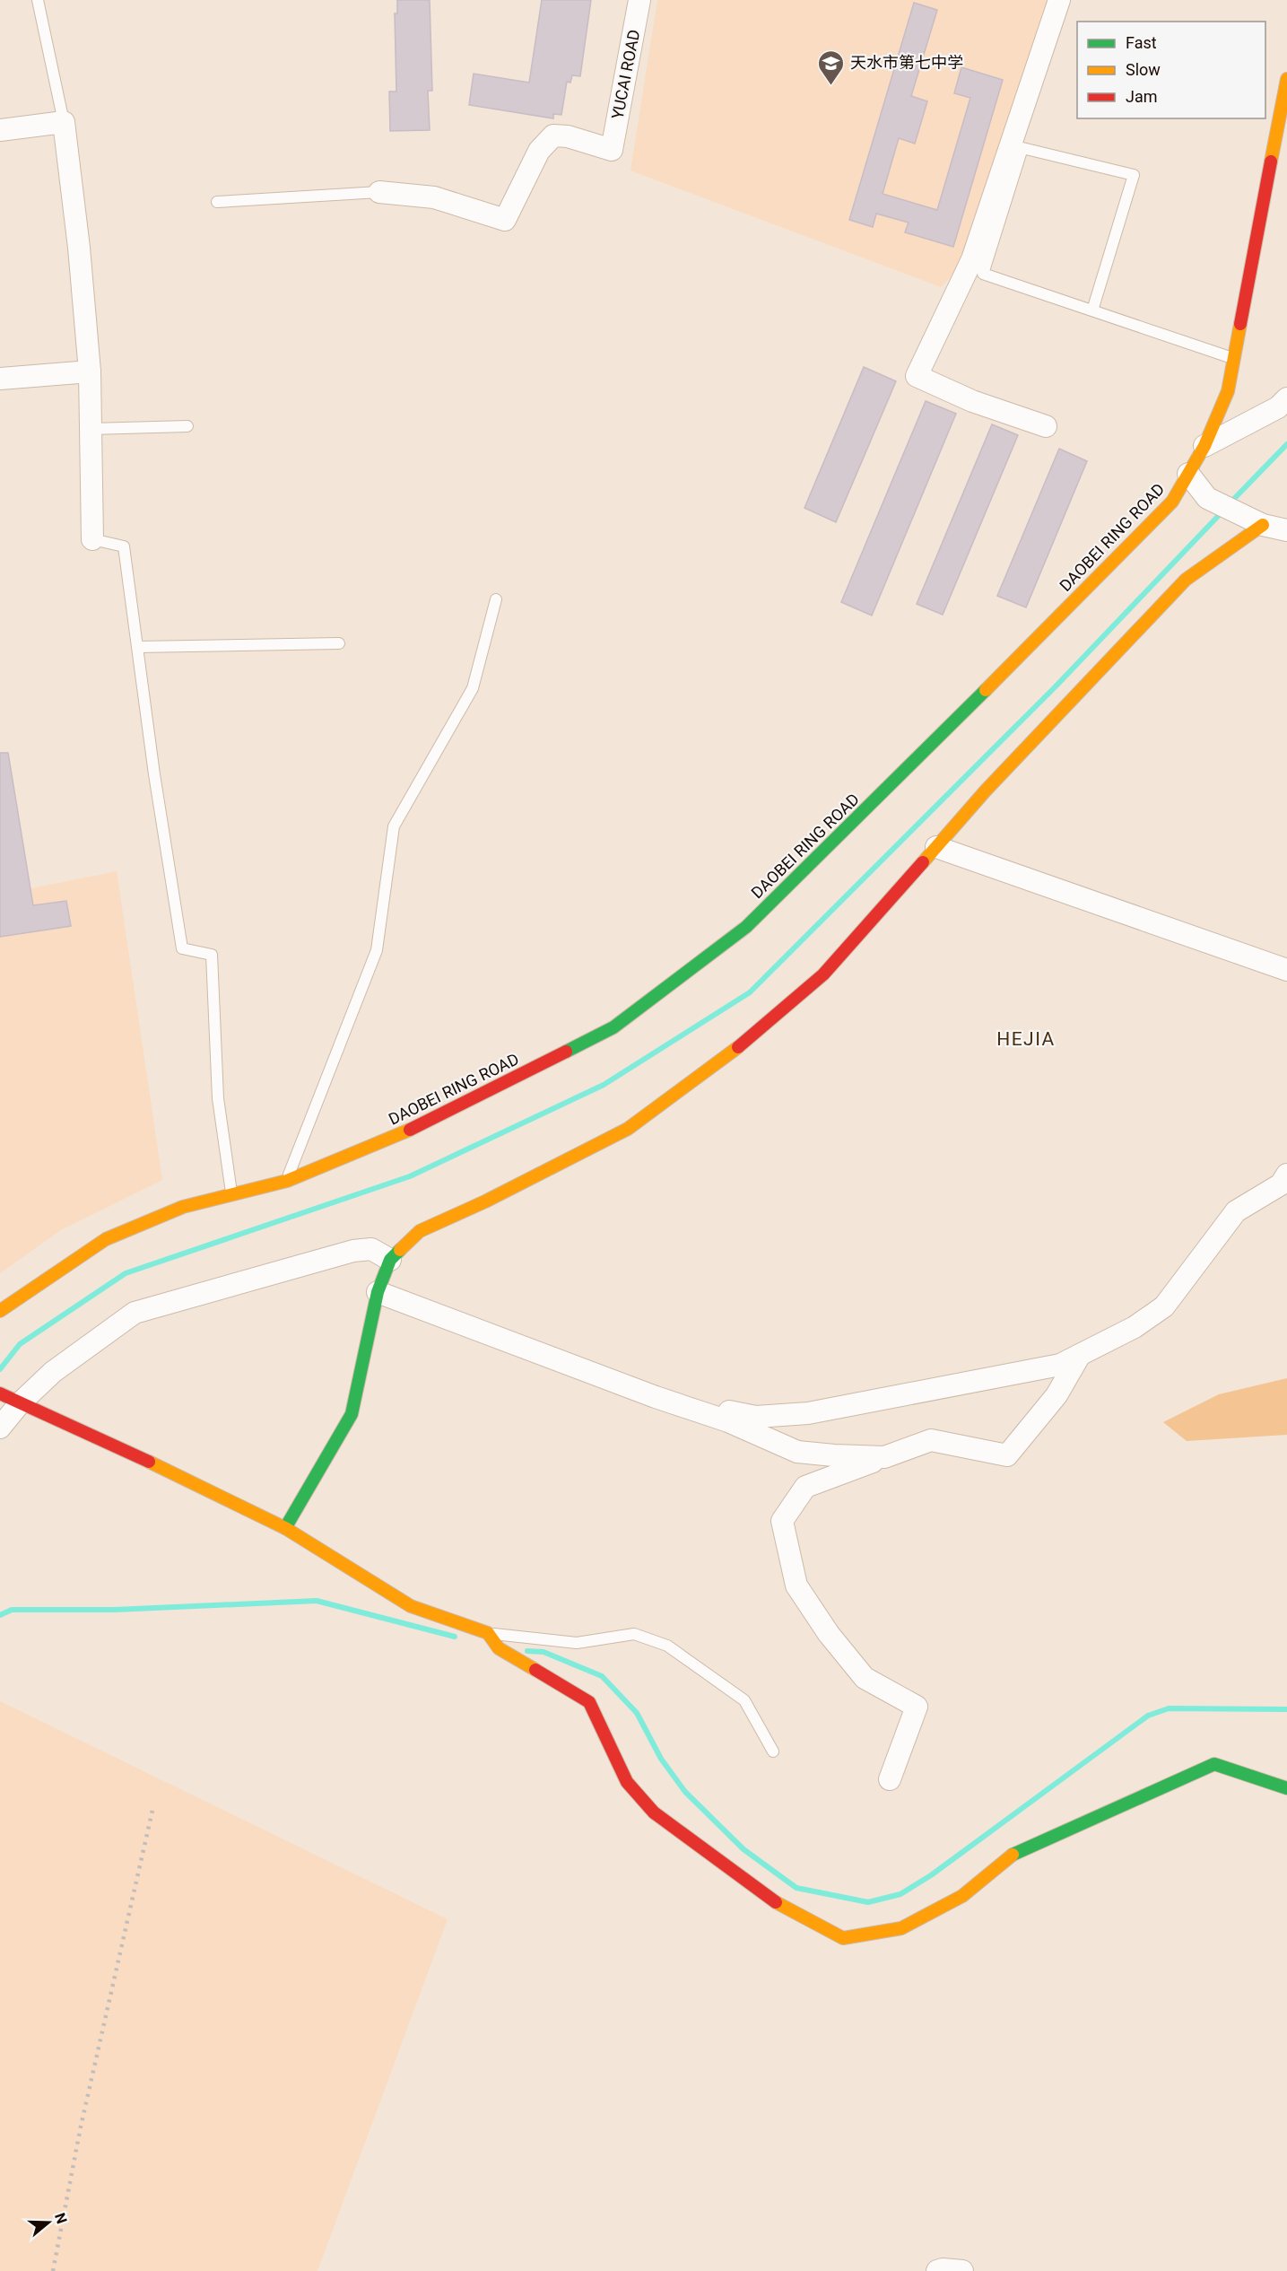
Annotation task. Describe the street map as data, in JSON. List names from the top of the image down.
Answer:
{
  "streets": {
    "street": ["YUCAI ROAD", "DAOBEI RING ROAD"]
  },
  "districts": ["HEJIA"],
  "places": {
    "school or university": ["天水市第七中学"]
  },
  "legend": ["Fast", "Slow", "Jam"],
  "north": "right"
}
